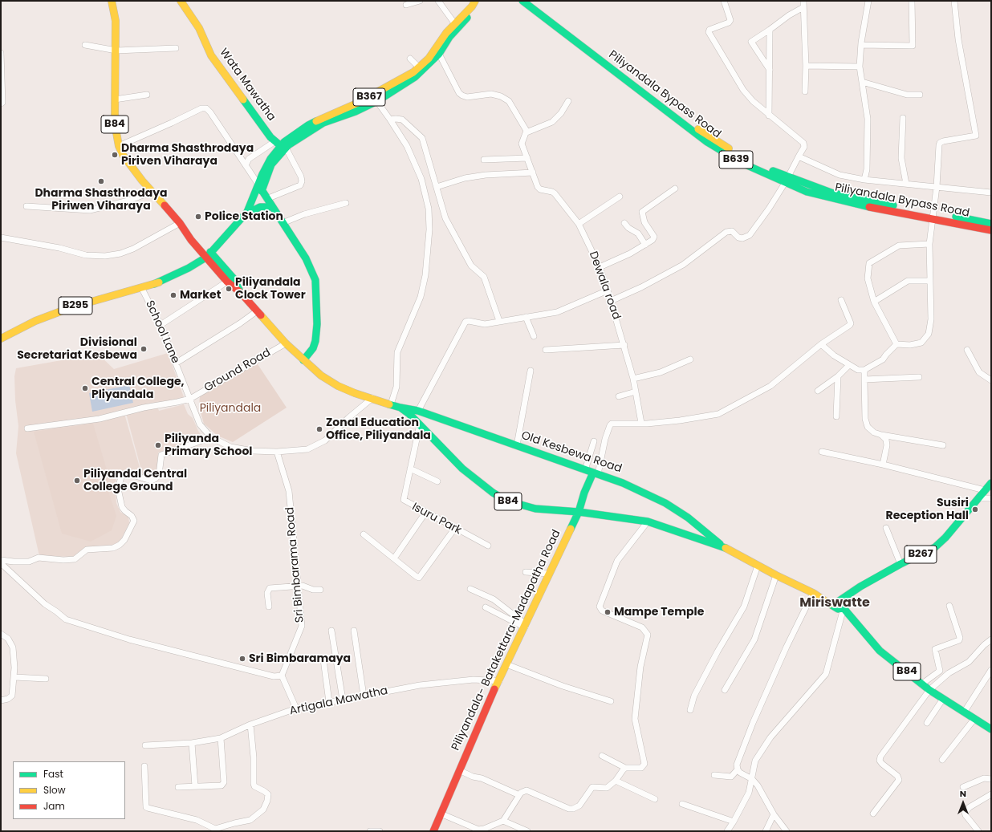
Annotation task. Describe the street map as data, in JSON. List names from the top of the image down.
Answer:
{
  "streets": {
    "main road": [
      "Wata Mawatha",
      "Piliyandala Bypass Road",
      "B367",
      "B84",
      "B639",
      "B295",
      "Old Kesbewa Road",
      "B267",
      "Piliyandala- Batakettara-Madapatha Road"
    ],
    "street": [
      "Dewala road",
      "School Lane",
      "Ground Road",
      "Isuru Park",
      "Sri Bimbarama Road",
      "Artigala Mawatha"
    ]
  },
  "crossings": [
    ["Wata Mawatha", "B367"],
    ["B367", "B84"],
    ["B367", "B295"],
    ["B84", "B295"],
    ["B84", "School Lane"],
    ["B84", "Ground Road"],
    ["B84", "Old Kesbewa Road"],
    ["B84", "Isuru Park"],
    ["B84", "B267"],
    ["B84", "Piliyandala- Batakettara-Madapatha Road"],
    ["B295", "School Lane"],
    ["School Lane", "Ground Road"],
    ["School Lane", "Sri Bimbarama Road"],
    ["Old Kesbewa Road", "Piliyandala- Batakettara-Madapatha Road"],
    ["Piliyandala- Batakettara-Madapatha Road", "Artigala Mawatha"]
  ],
  "districts": ["Miriswatte"],
  "parks": ["Piliyandala"],
  "places": [
    "Dharma Shasthrodaya Piriven Viharaya",
    "Dharma Shasthrodaya Piriwen Viharaya",
    "Police Station",
    "Piliyandala Clock Tower",
    "Market",
    "Divisional Secretariat Kesbewa",
    "Central College, Pliyandala",
    "Zonal Education Office, Piliyandala",
    "Piliyanda Primary School",
    "Piliyandal Central College Ground",
    "Susiri Reception Hall",
    "Mampe Temple",
    "Sri Bimbaramaya"
  ],
  "legend": ["Fast", "Slow", "Jam"],
  "north": "top"
}
